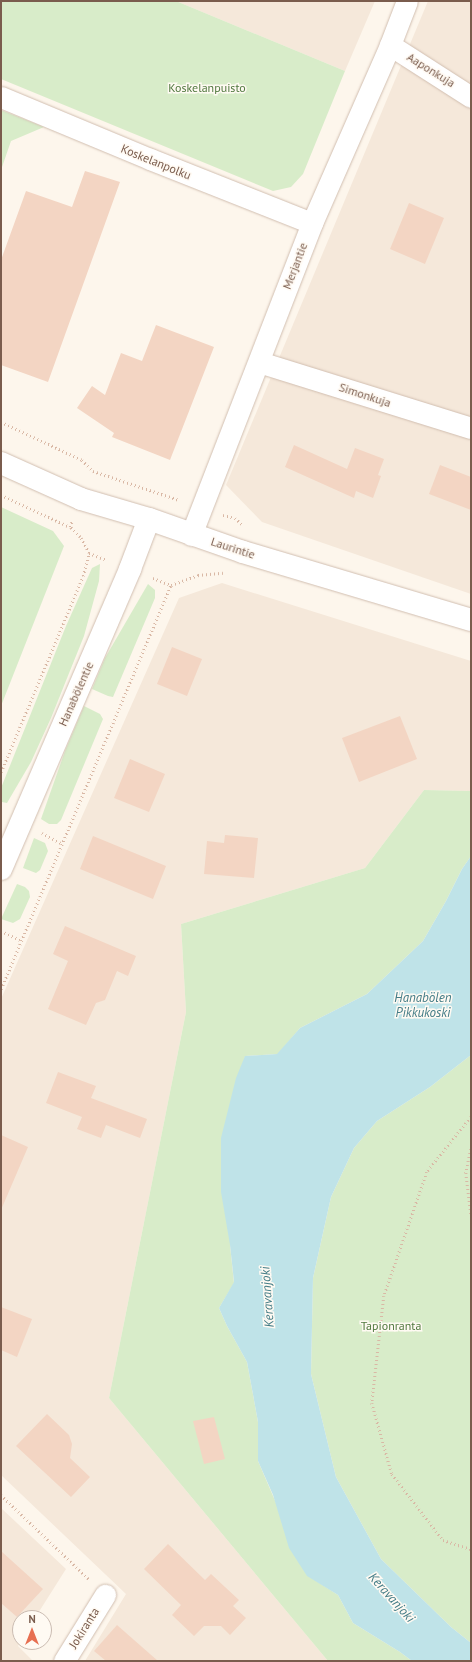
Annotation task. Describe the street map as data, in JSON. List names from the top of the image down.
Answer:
{
  "streets": {
    "street": [
      "Aaponkuja",
      "Koskelanpolku",
      "Merjantie",
      "Simonkuja",
      "Laurintie",
      "Hanabölentie",
      "Jokiranta"
    ]
  },
  "crossings": [
    ["Aaponkuja", "Merjantie"],
    ["Koskelanpolku", "Merjantie"],
    ["Merjantie", "Simonkuja"],
    ["Merjantie", "Laurintie"],
    ["Laurintie", "Hanabölentie"]
  ],
  "water": ["Hanabölen Pikkukoski", "Keravanjoki"],
  "parks": ["Koskelanpuisto", "Tapionranta"],
  "north": "top"
}
